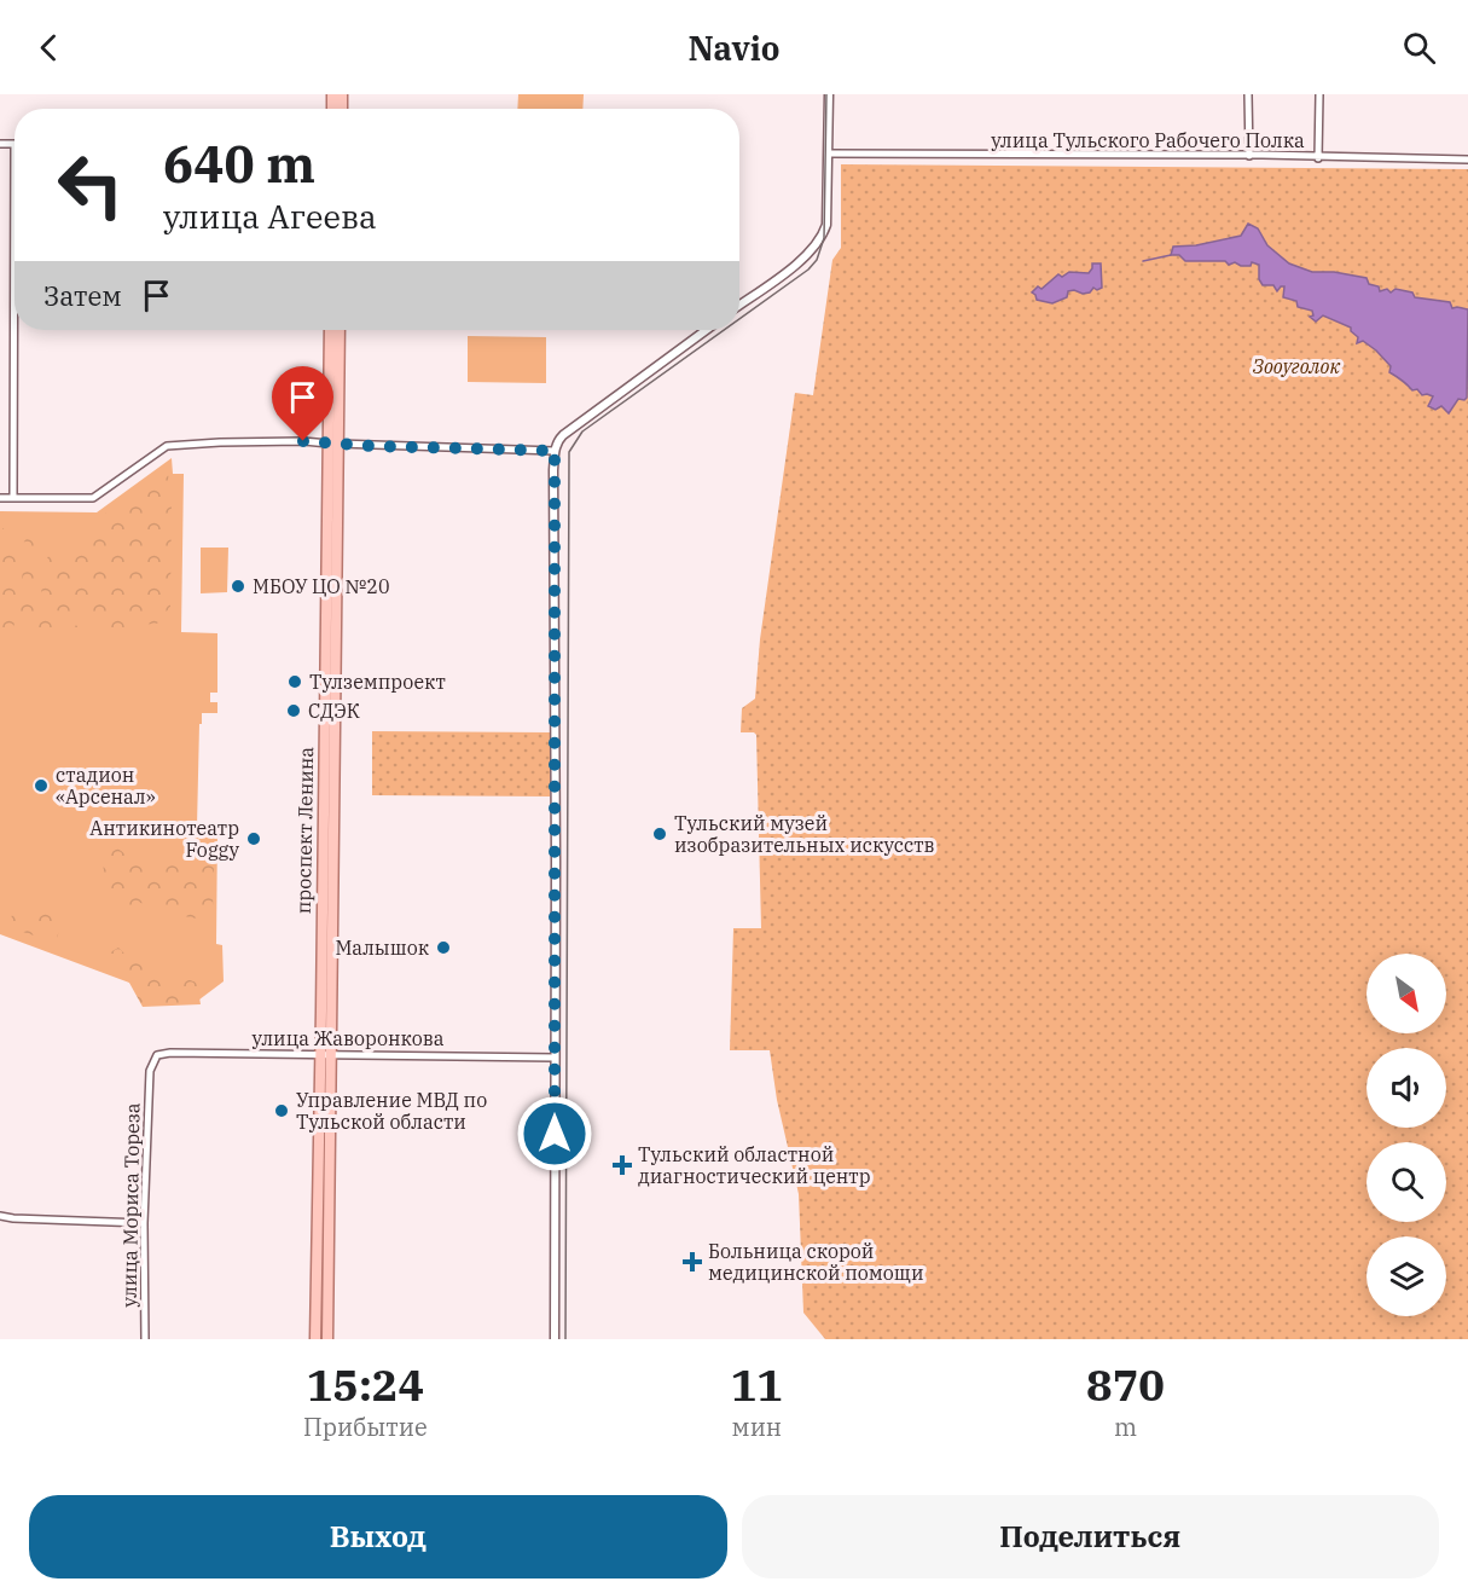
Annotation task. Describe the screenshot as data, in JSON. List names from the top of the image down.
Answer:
{
  "streets": {
    "main road": ["проспект Ленина"],
    "street": ["улица Тульского Рабочего Полка", "улица Жаворонкова", "улица Мориса Тореза"]
  },
  "crossings": [
    ["проспект Ленина", "улица Жаворонкова"],
    ["улица Жаворонкова", "улица Мориса Тореза"]
  ],
  "parks": ["Зооуголок"],
  "places": {
    "other": [
      "МБОУ ЦО №20",
      "Тулземпроект",
      "СДЭК",
      "стадион «Арсенал»",
      "Тульский музей изобразительных искусств",
      "Антикинотеатр Foggy",
      "Малышок",
      "Управление МВД по Тульской области"
    ],
    "health": ["Тульский областной диагностический центр", "Больница скорой медицинской помощи"]
  },
  "north": "bottom right",
  "page": {
    "header": "Navio",
    "turn": ["640 m", "улица Агеева"],
    "then": "Затем",
    "eta": [
      "15:24",
      "Прибытие",
      "11",
      "мин",
      "870",
      "m"
    ],
    "buttons": ["Выход", "Поделиться"]
  }
}
